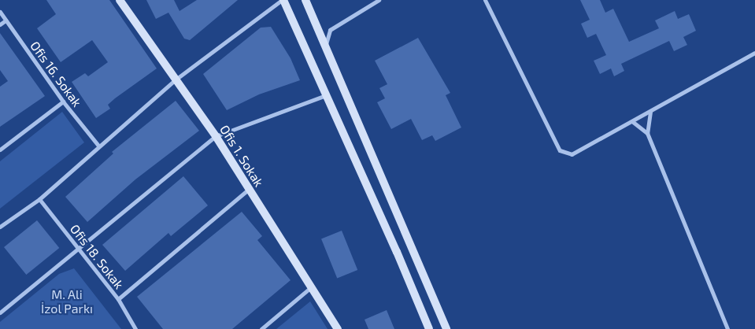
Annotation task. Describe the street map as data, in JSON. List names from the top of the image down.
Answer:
{
  "streets": {
    "main road": ["Ofis 1. Sokak"],
    "street": ["Ofis 16. Sokak", "Ofis 18. Sokak"]
  },
  "parks": ["M. Ali İzol Parkı"]
}
